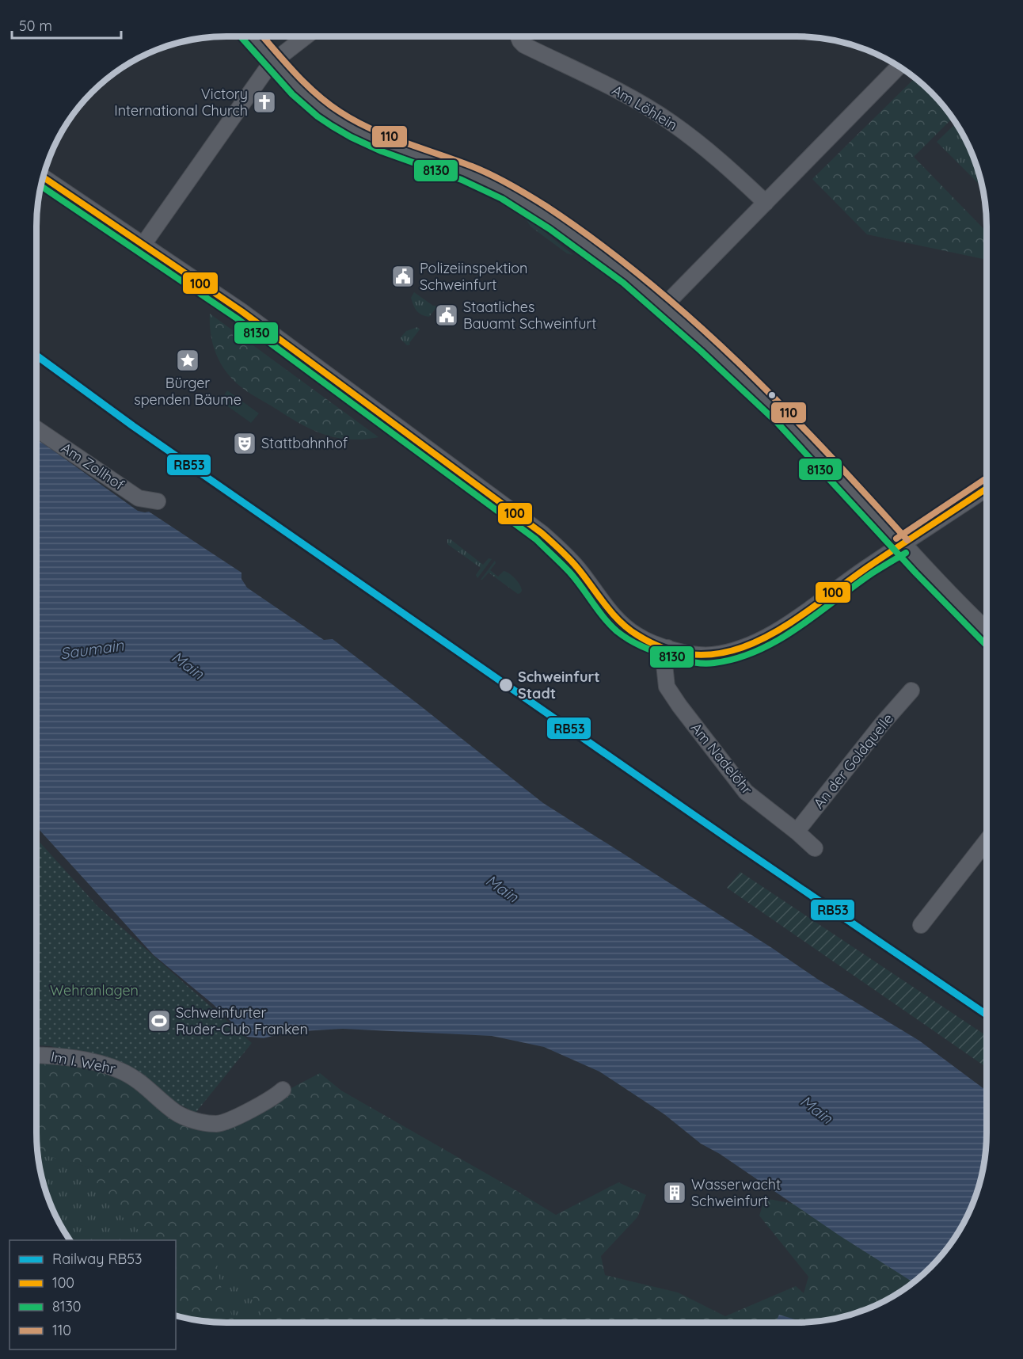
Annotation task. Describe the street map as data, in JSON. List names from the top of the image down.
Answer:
{
  "streets": {
    "street": [
      "Am Löhlein",
      "Am Zollhof",
      "Am Nadelöhr",
      "An der Goldquelle",
      "Im I. Wehr"
    ]
  },
  "crossings": [
    ["Am Nadelöhr", "An der Goldquelle"]
  ],
  "water": ["Saumain", "Main"],
  "parks": ["Wehranlagen"],
  "places": {
    "church": ["Victory International Church"],
    "public building": ["Polizeiinspektion Schweinfurt", "Staatliches Bauamt Schweinfurt"],
    "place": ["Bürger spenden Bäume"],
    "theatre": ["Stattbahnhof"],
    "other": ["Schweinfurt Stadt"],
    "sports": ["Schweinfurter Ruder-Club Franken"],
    "building": ["Wasserwacht Schweinfurt"]
  },
  "lines": [
    "transit line 8130",
    "transit line 110",
    "transit line 100",
    "rail line RB53"
  ],
  "legend": [
    "Railway RB53",
    "100",
    "8130",
    "110"
  ],
  "scale_bar": "50 m"
}
